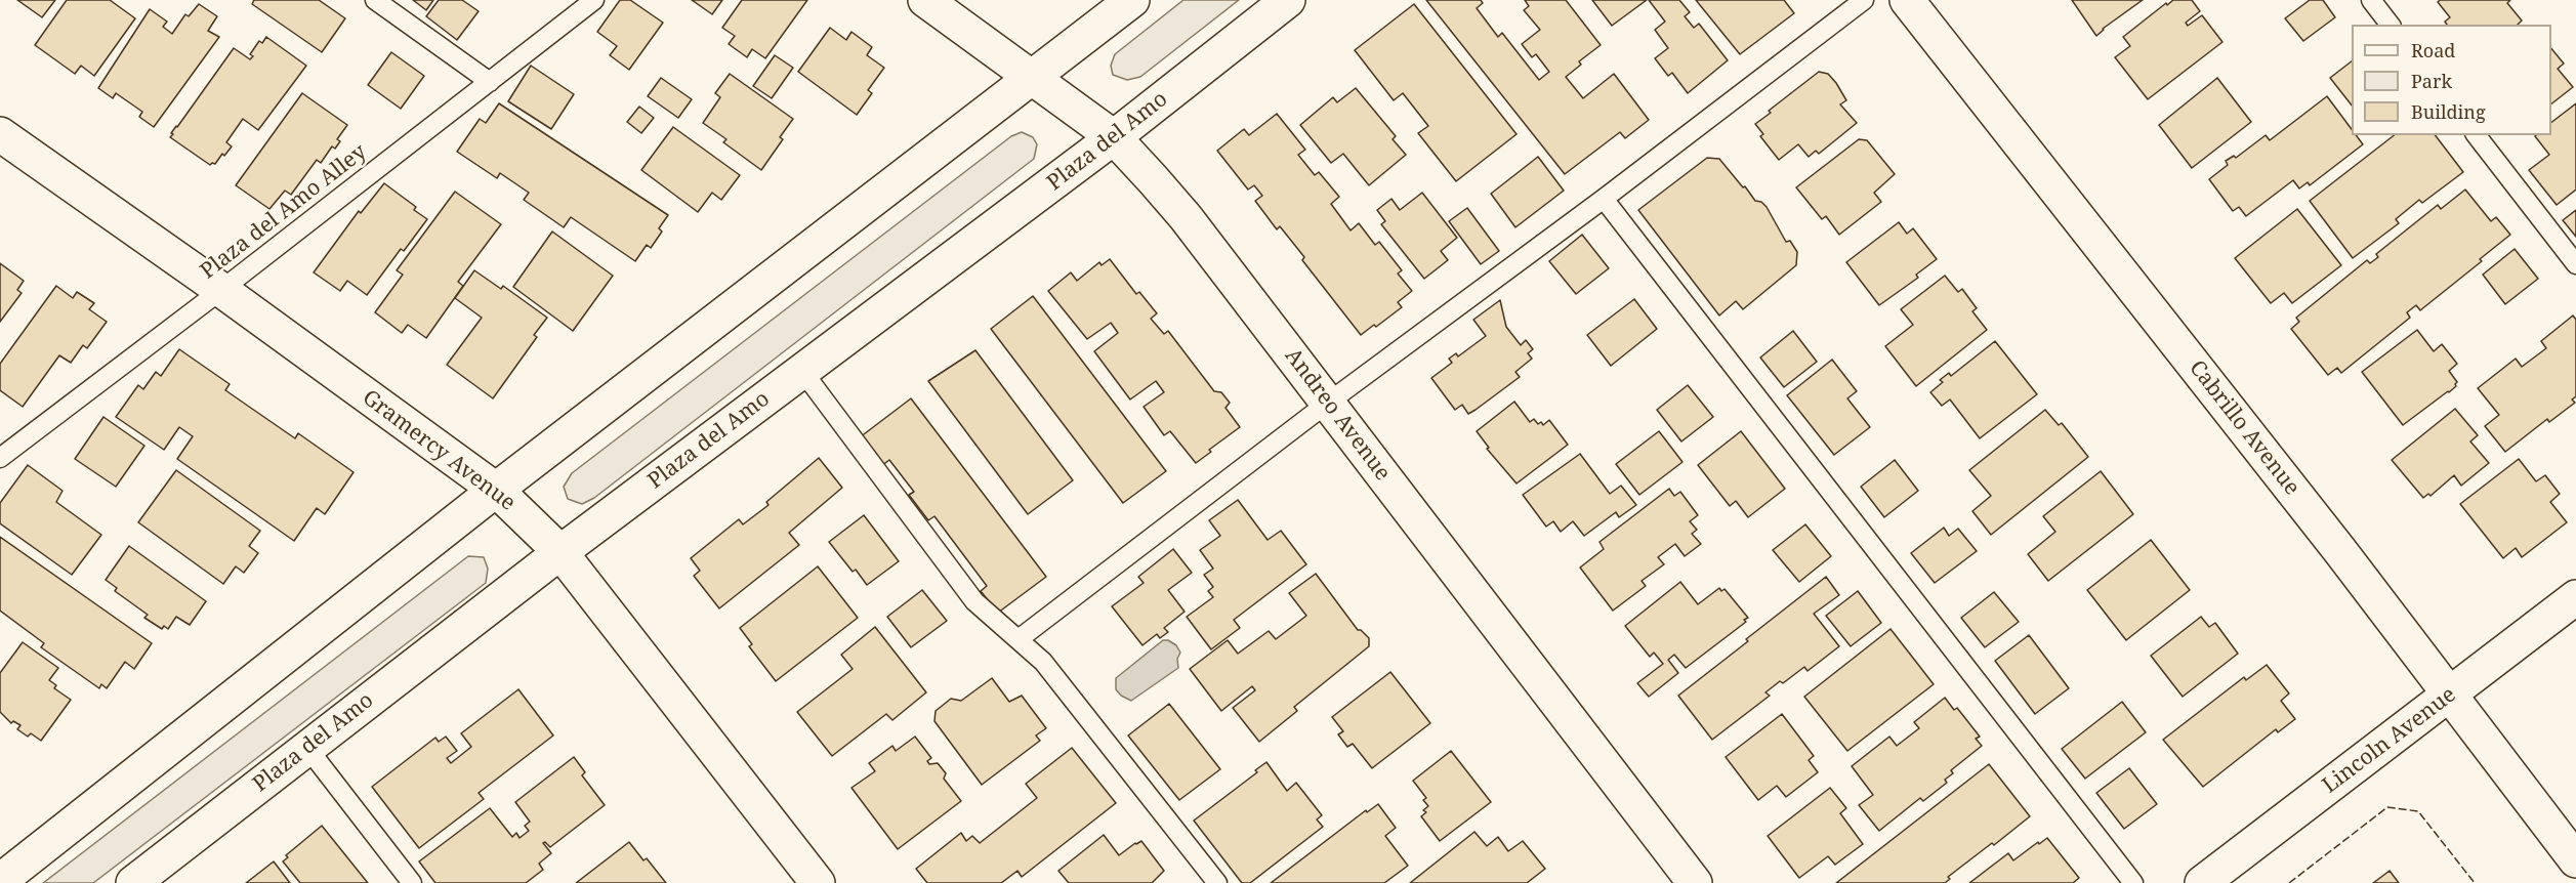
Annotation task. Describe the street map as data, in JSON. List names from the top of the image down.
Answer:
{
  "streets": {
    "street": [
      "Plaza del Amo",
      "Andreo Avenue",
      "Cabrillo Avenue",
      "Gramercy Avenue",
      "Lincoln Avenue"
    ],
    "lane": ["Plaza del Amo Alley"]
  },
  "crossings": [
    ["Plaza del Amo", "Andreo Avenue"],
    ["Plaza del Amo", "Gramercy Avenue"],
    ["Plaza del Amo Alley", "Gramercy Avenue"],
    ["Cabrillo Avenue", "Lincoln Avenue"]
  ],
  "legend": ["Road", "Park", "Building"]
}
